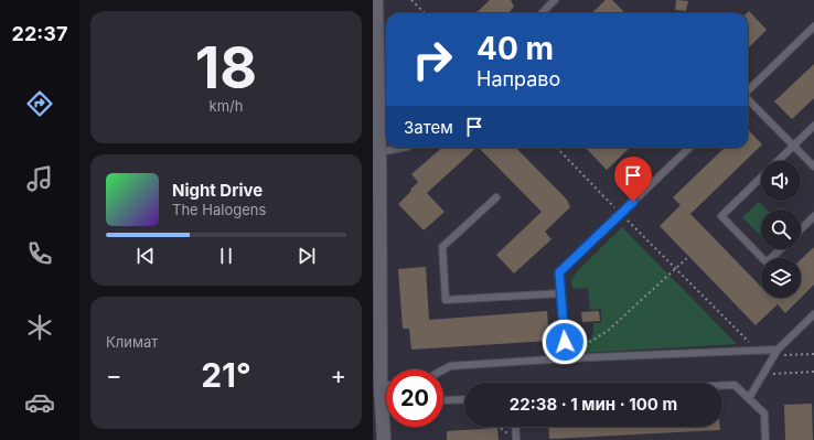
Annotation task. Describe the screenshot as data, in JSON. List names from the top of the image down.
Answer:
{
  "page": {
    "tabs": "22:37",
    "tile": [
      ["18", "km/h"],
      "Климат"
    ],
    "turn": ["40 m", "Направо"],
    "then": "Затем",
    "song": ["Night Drive", "The Halogens"],
    "heat": ["−", "21°", "+"],
    "limit": "20",
    "trip": "22:38 · 1 мин · 100 m"
  }
}
